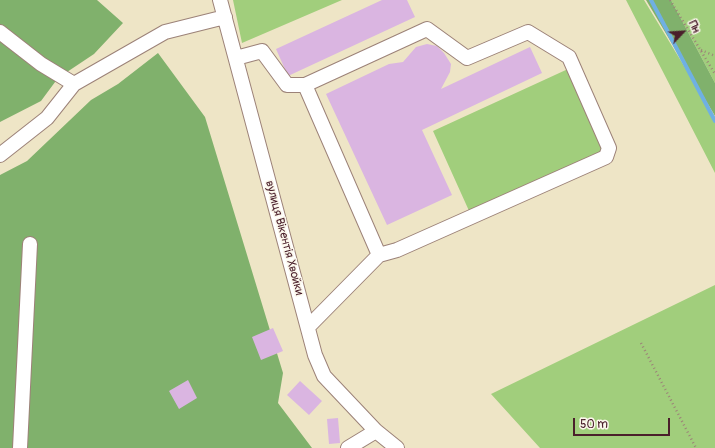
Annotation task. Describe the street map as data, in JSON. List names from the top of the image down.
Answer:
{
  "streets": {
    "street": ["вулиця Вікентія Хвойки"]
  },
  "scale_bar": "50 m",
  "north": "top right"
}
